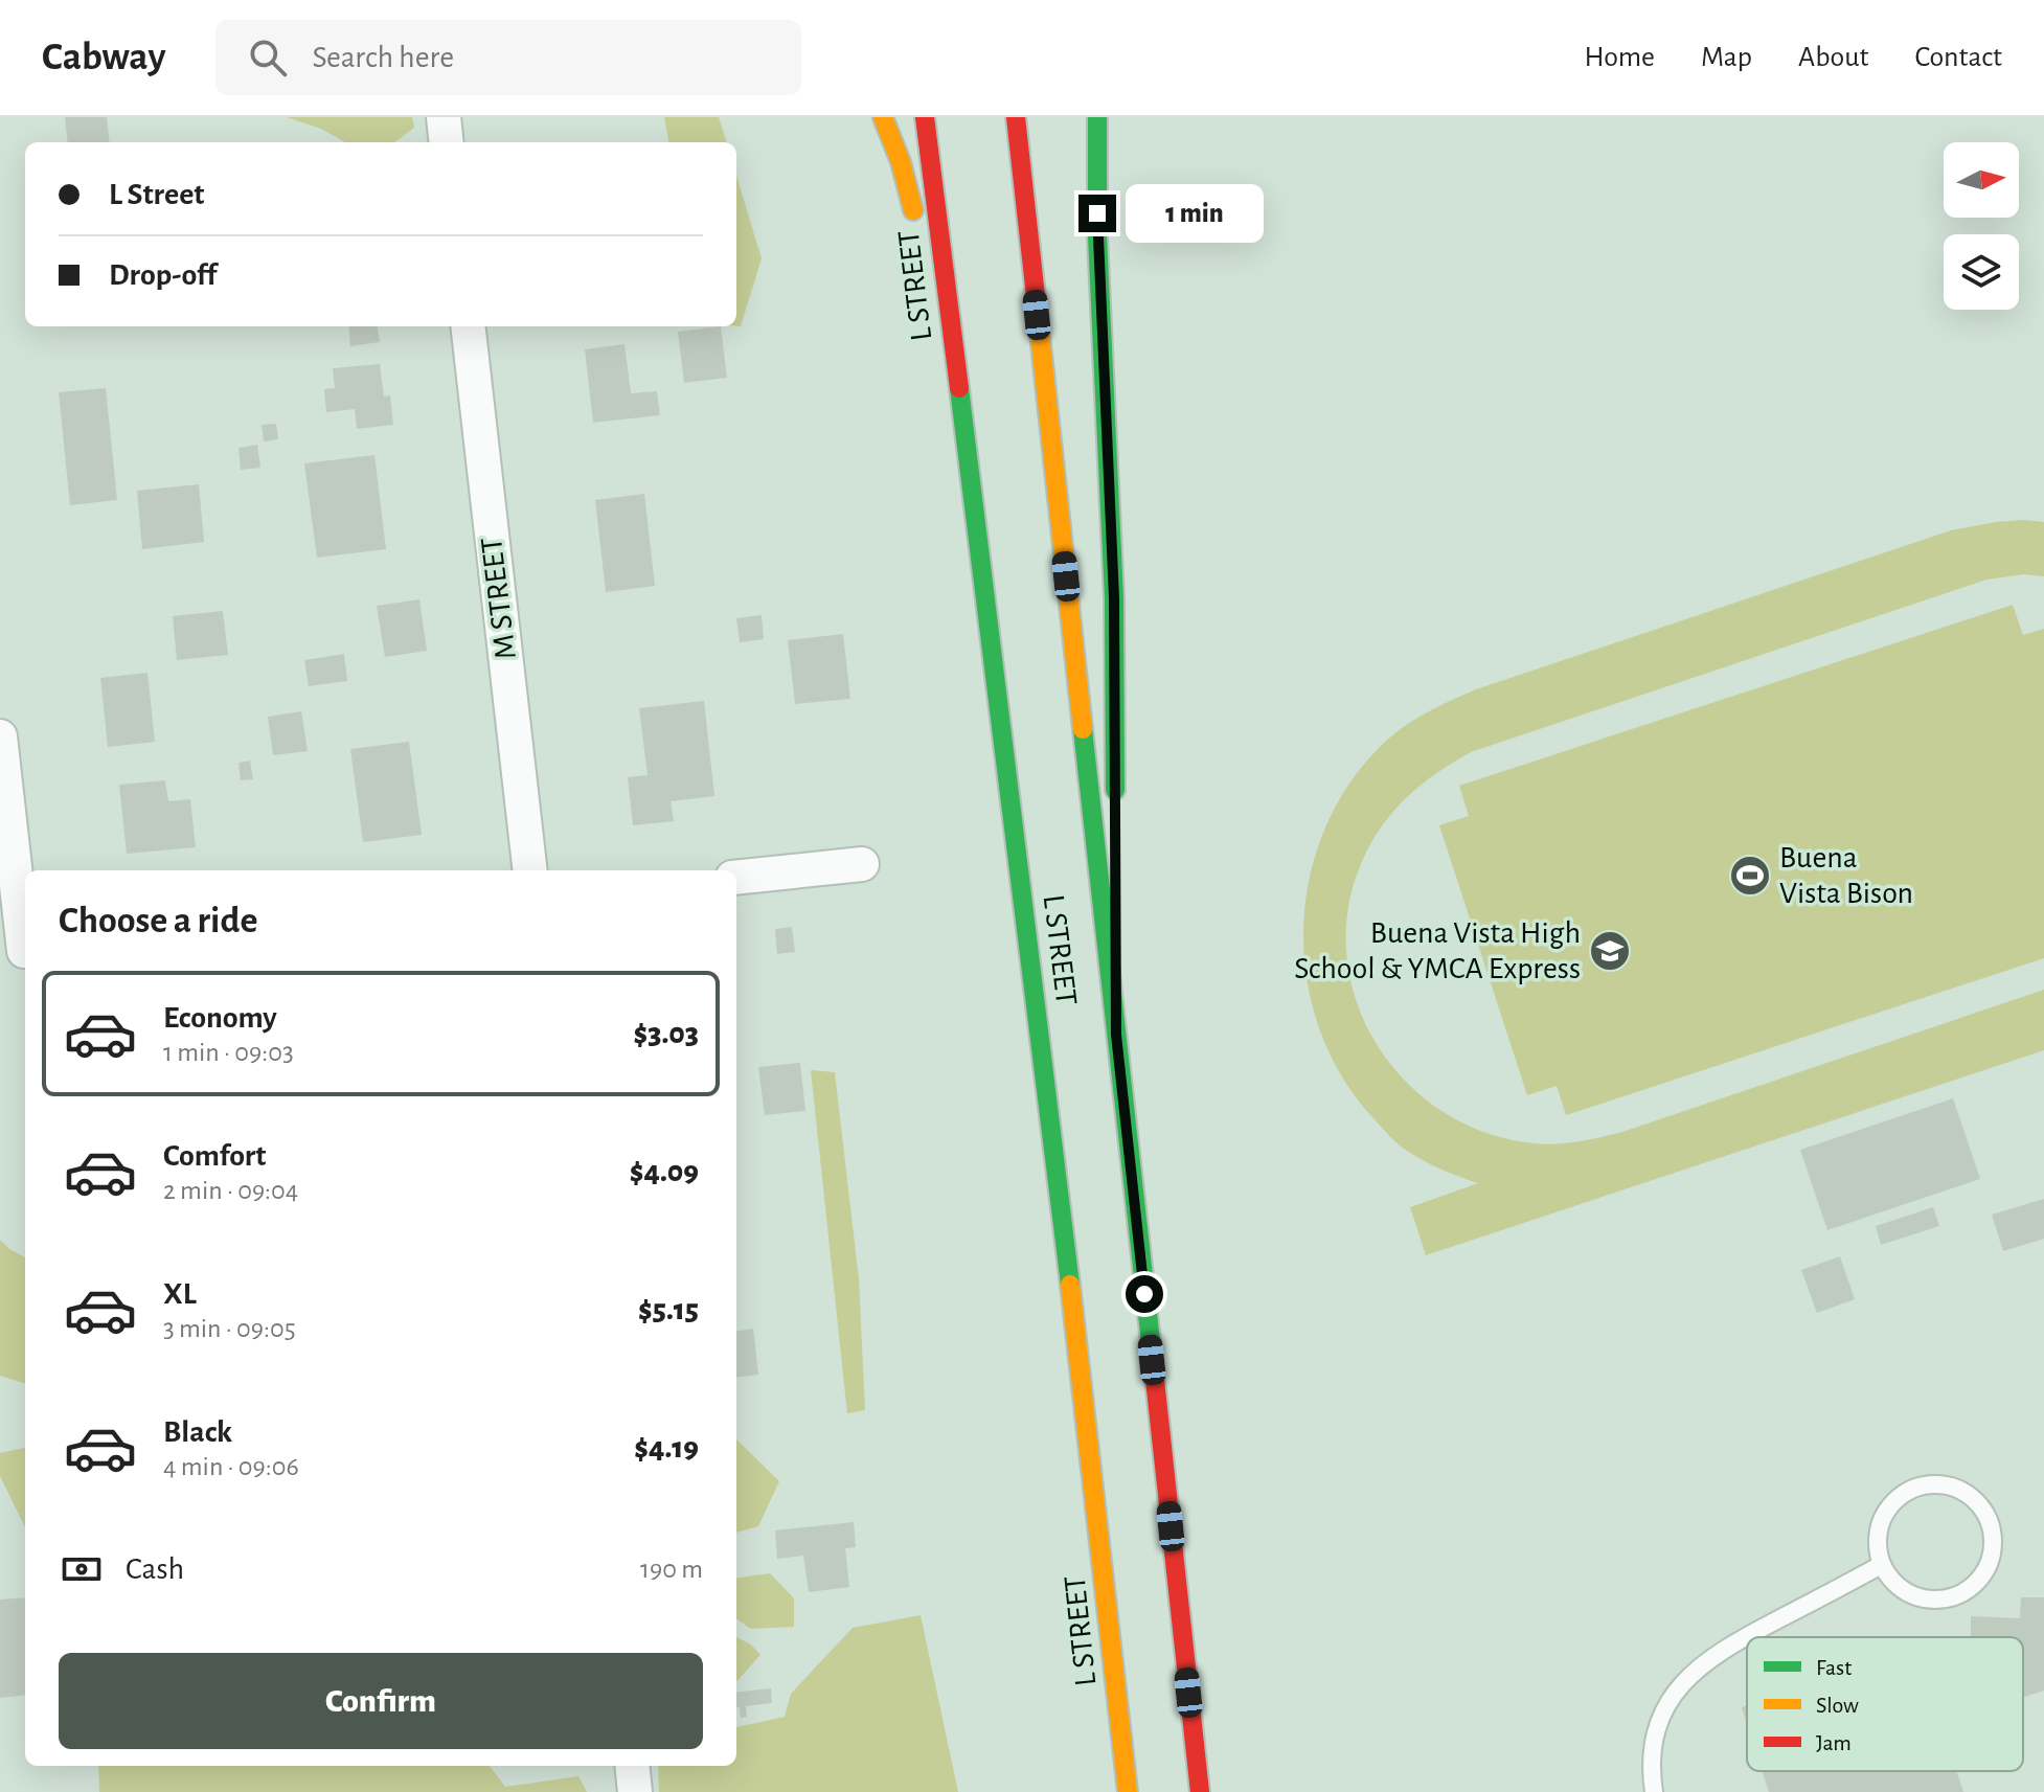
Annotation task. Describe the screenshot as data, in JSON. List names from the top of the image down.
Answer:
{
  "streets": {
    "main road": ["L STREET"],
    "street": ["M STREET"]
  },
  "places": {
    "sports": ["Buena Vista Bison"],
    "school or university": ["Buena Vista High School & YMCA Express"]
  },
  "legend": ["Fast", "Slow", "Jam"],
  "north": "right",
  "page": {
    "header": "Cabway",
    "search": "Search here",
    "nav": [
      "Home",
      "Map",
      "About",
      "Contact"
    ],
    "banner": ["L Street", "Drop-off"],
    "bubble": "1 min",
    "heading": "Choose a ride",
    "list": [
      {
        "name": "Economy",
        "note": "1 min · 09:03",
        "value": "$3.03"
      },
      {
        "name": "Comfort",
        "note": "2 min · 09:04",
        "value": "$4.09"
      },
      {
        "name": "XL",
        "note": "3 min · 09:05",
        "value": "$5.15"
      },
      {
        "name": "Black",
        "note": "4 min · 09:06",
        "value": "$4.19"
      }
    ],
    "pay": ["Cash", "190 m"],
    "buttons": "Confirm"
  }
}
